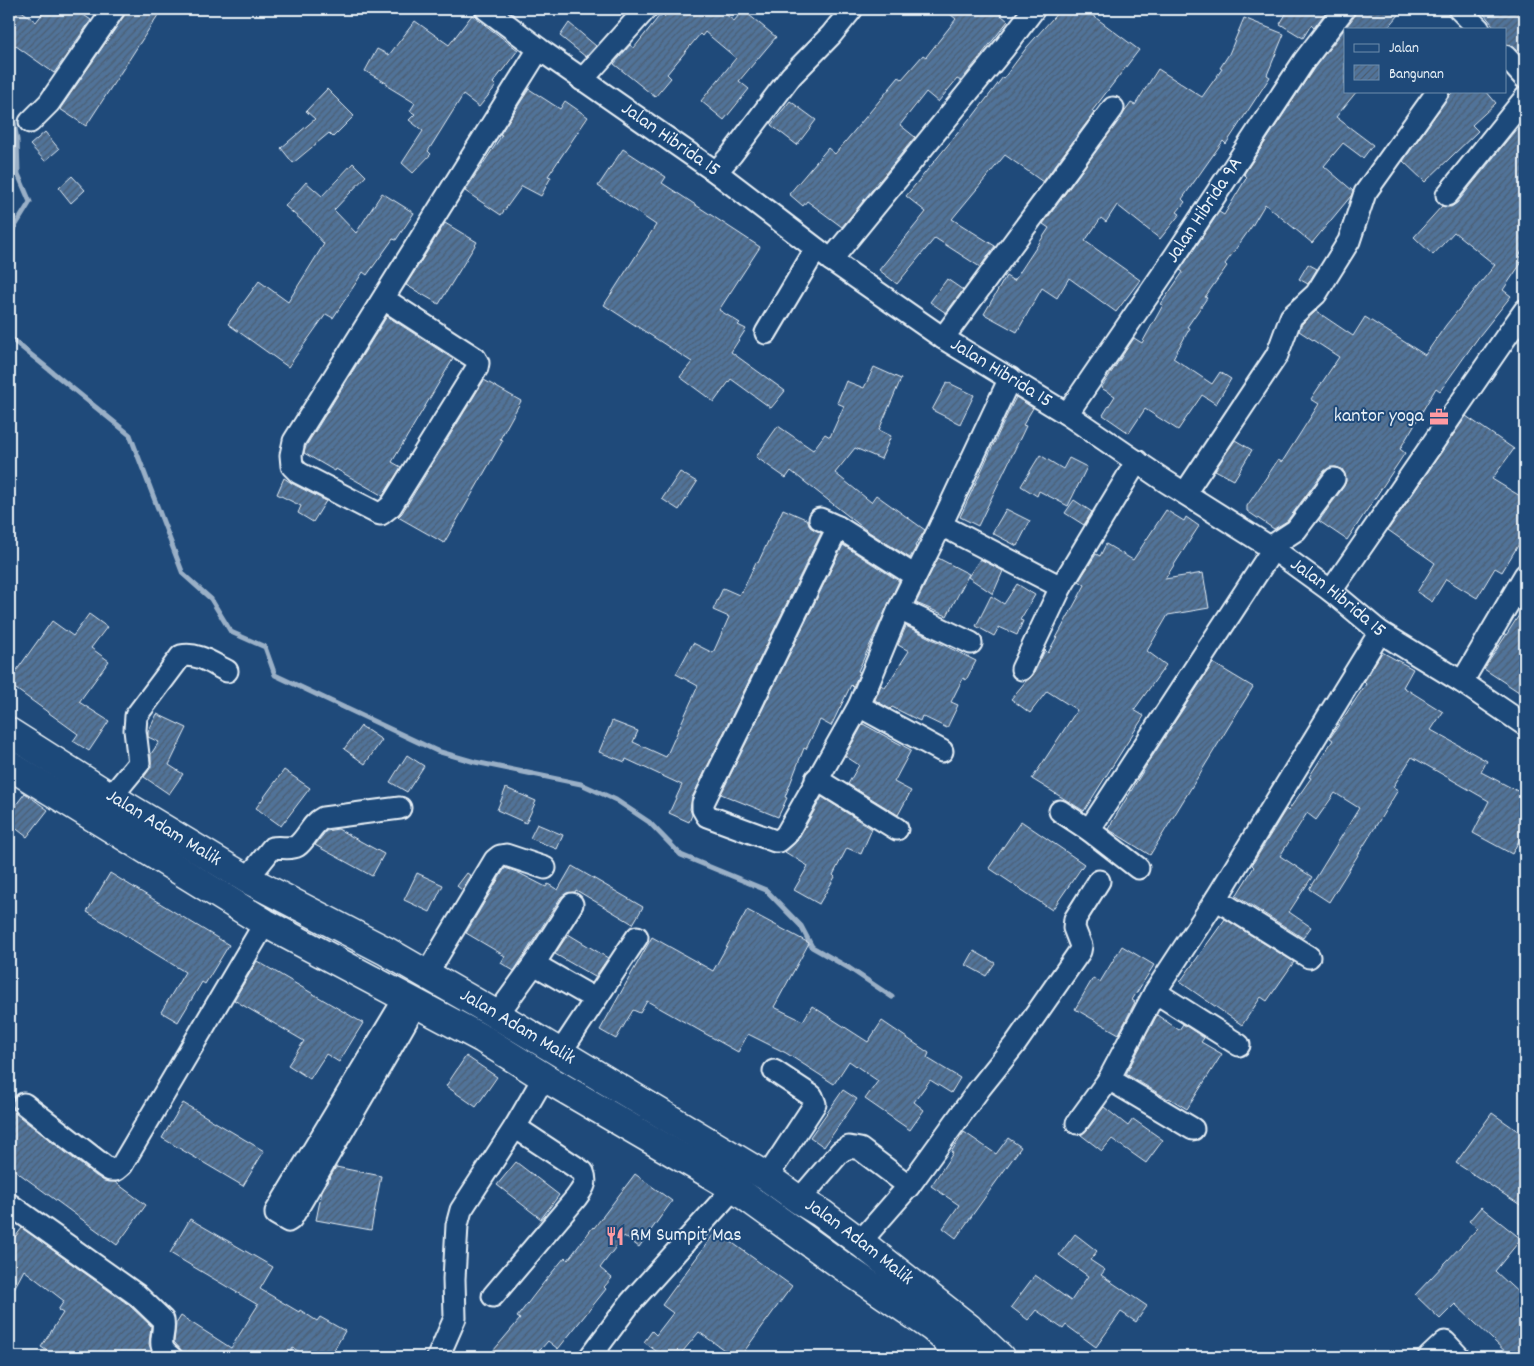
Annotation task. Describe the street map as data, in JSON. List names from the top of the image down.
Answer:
{
  "streets": {
    "main road": ["Jalan Adam Malik"],
    "street": ["Jalan Hibrida 15", "Jalan Hibrida 9A"]
  },
  "crossings": [
    ["Jalan Hibrida 15", "Jalan Hibrida 9A"]
  ],
  "places": {
    "office": ["kantor yoga"],
    "restaurant": ["RM Sumpit Mas"]
  },
  "legend": ["Jalan", "Bangunan"]
}
